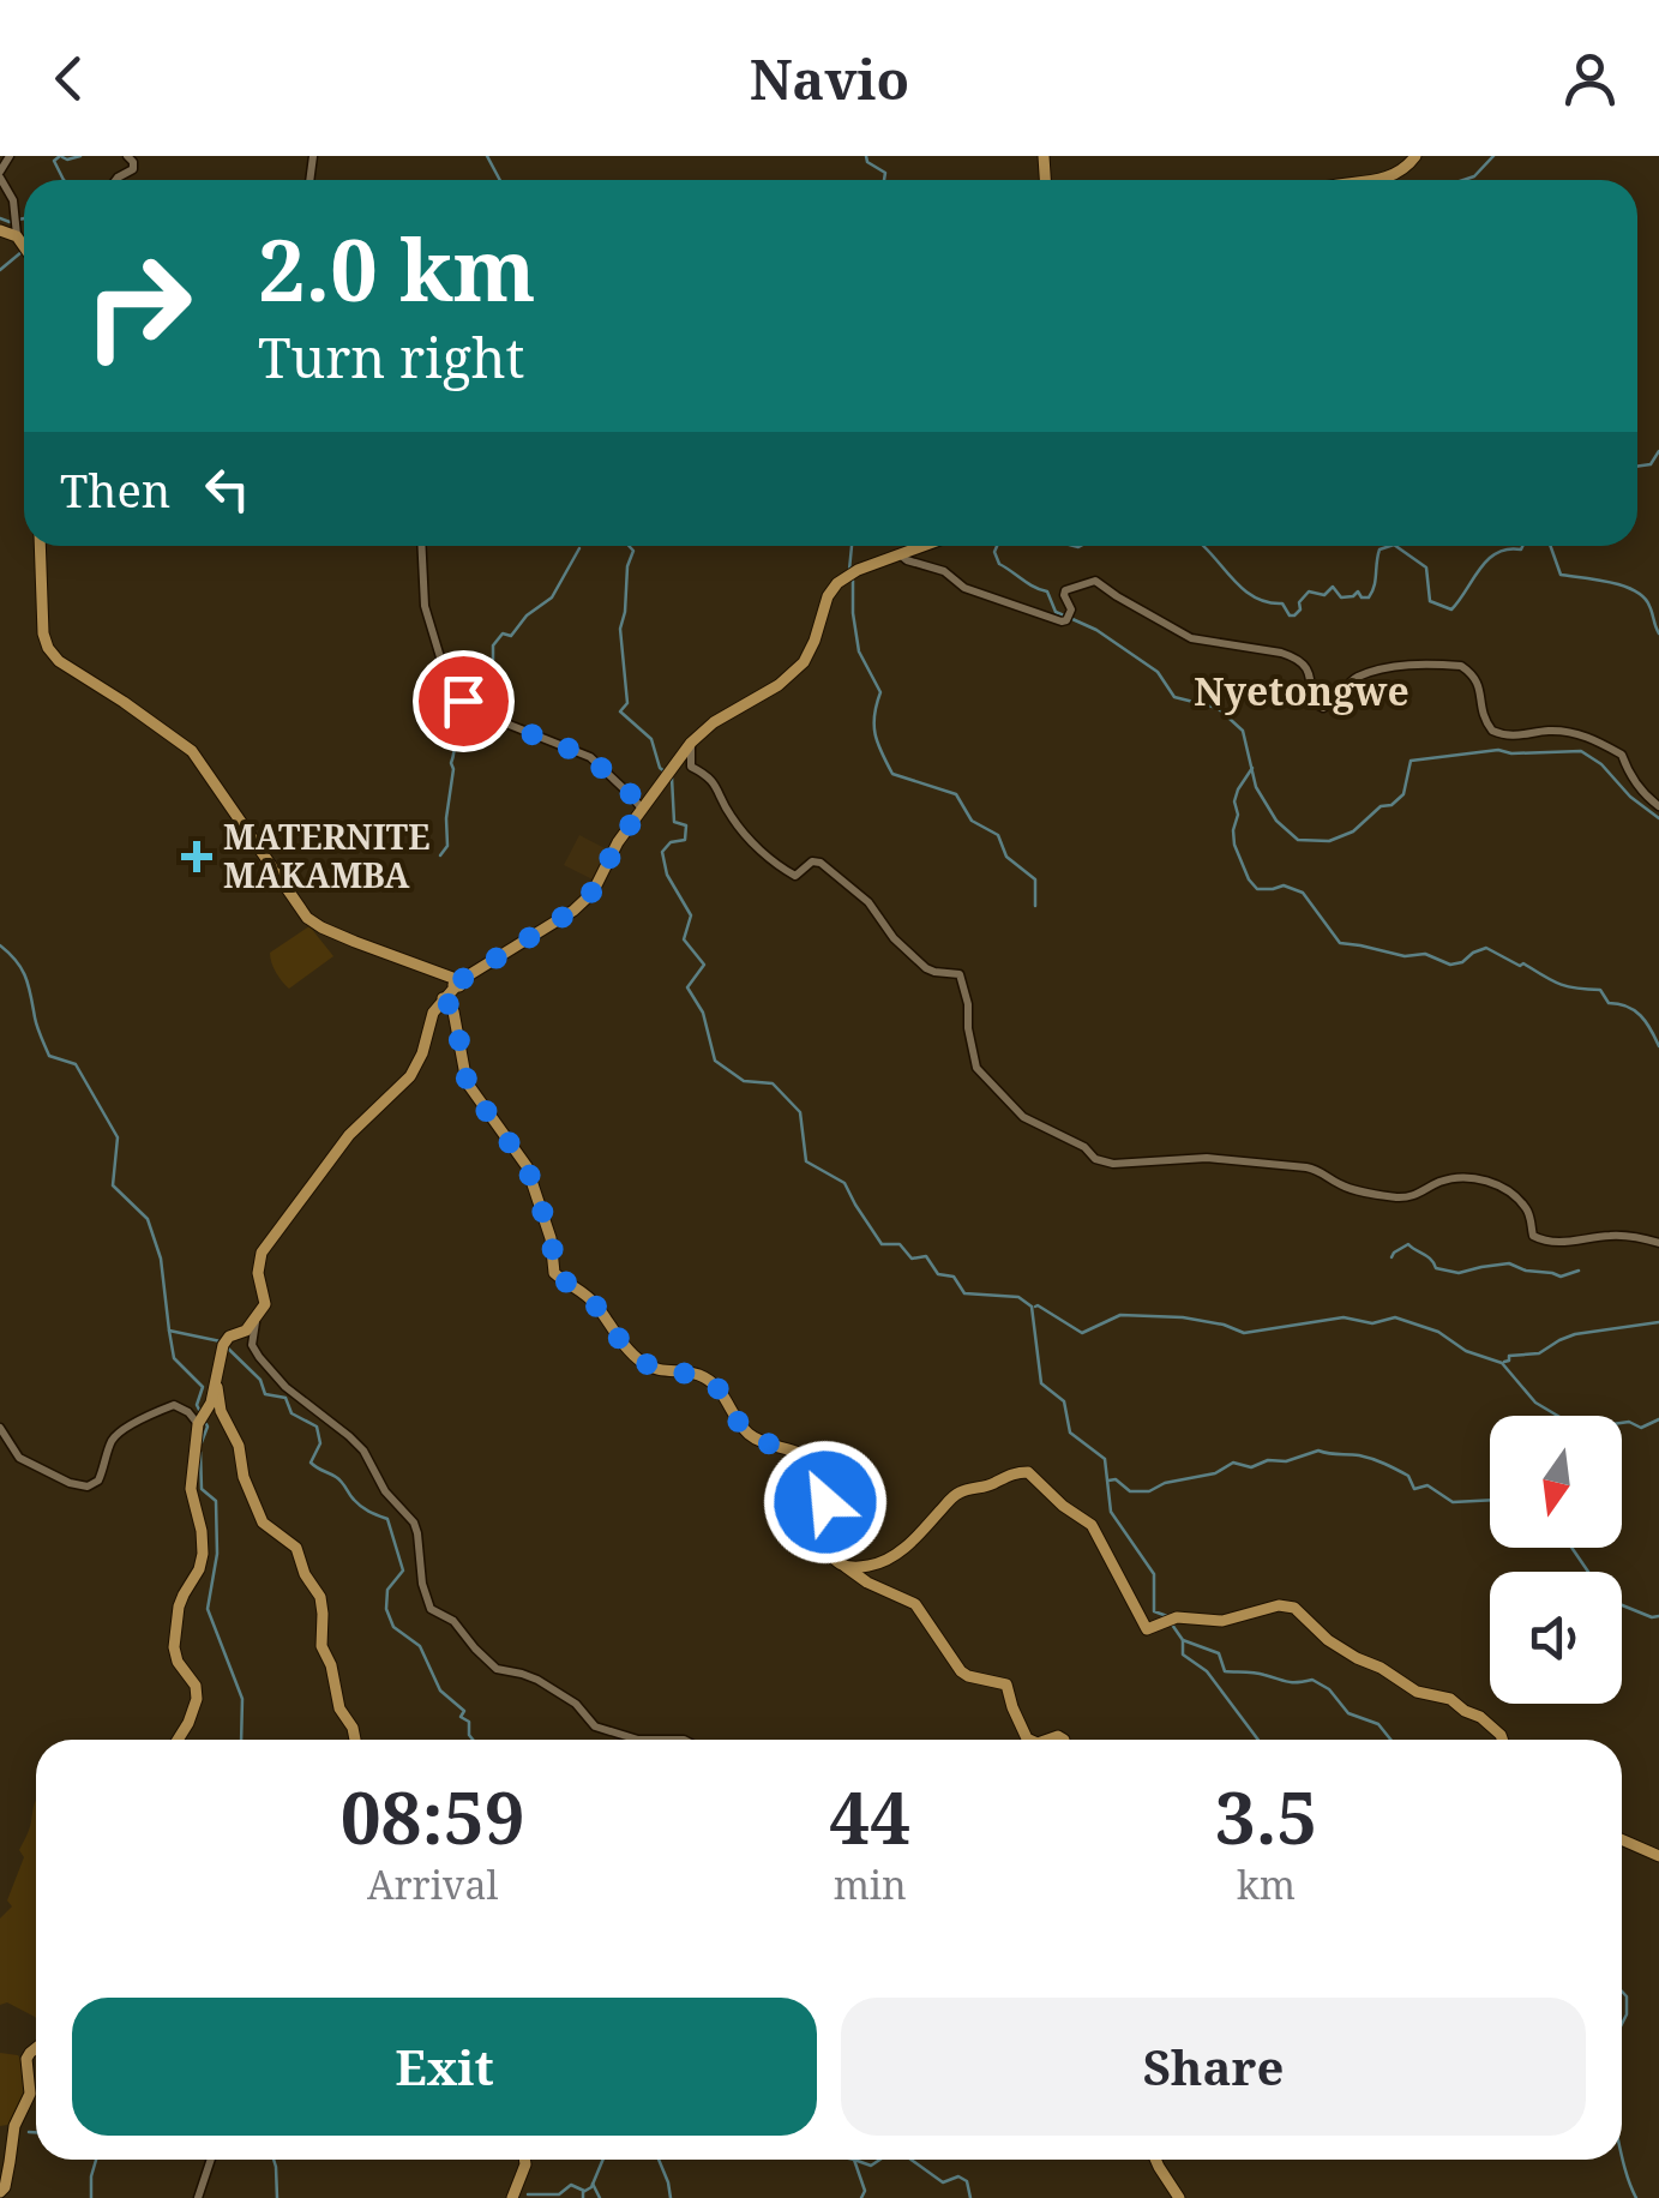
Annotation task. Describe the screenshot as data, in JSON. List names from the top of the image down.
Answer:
{
  "districts": ["Nyetongwe"],
  "places": {
    "health": ["MATERNITE MAKAMBA"]
  },
  "north": "bottom",
  "page": {
    "header": "Navio",
    "turn": ["2.0 km", "Turn right"],
    "then": "Then",
    "eta": [
      "08:59",
      "Arrival",
      "44",
      "min",
      "3.5",
      "km"
    ],
    "buttons": ["Exit", "Share"]
  }
}
